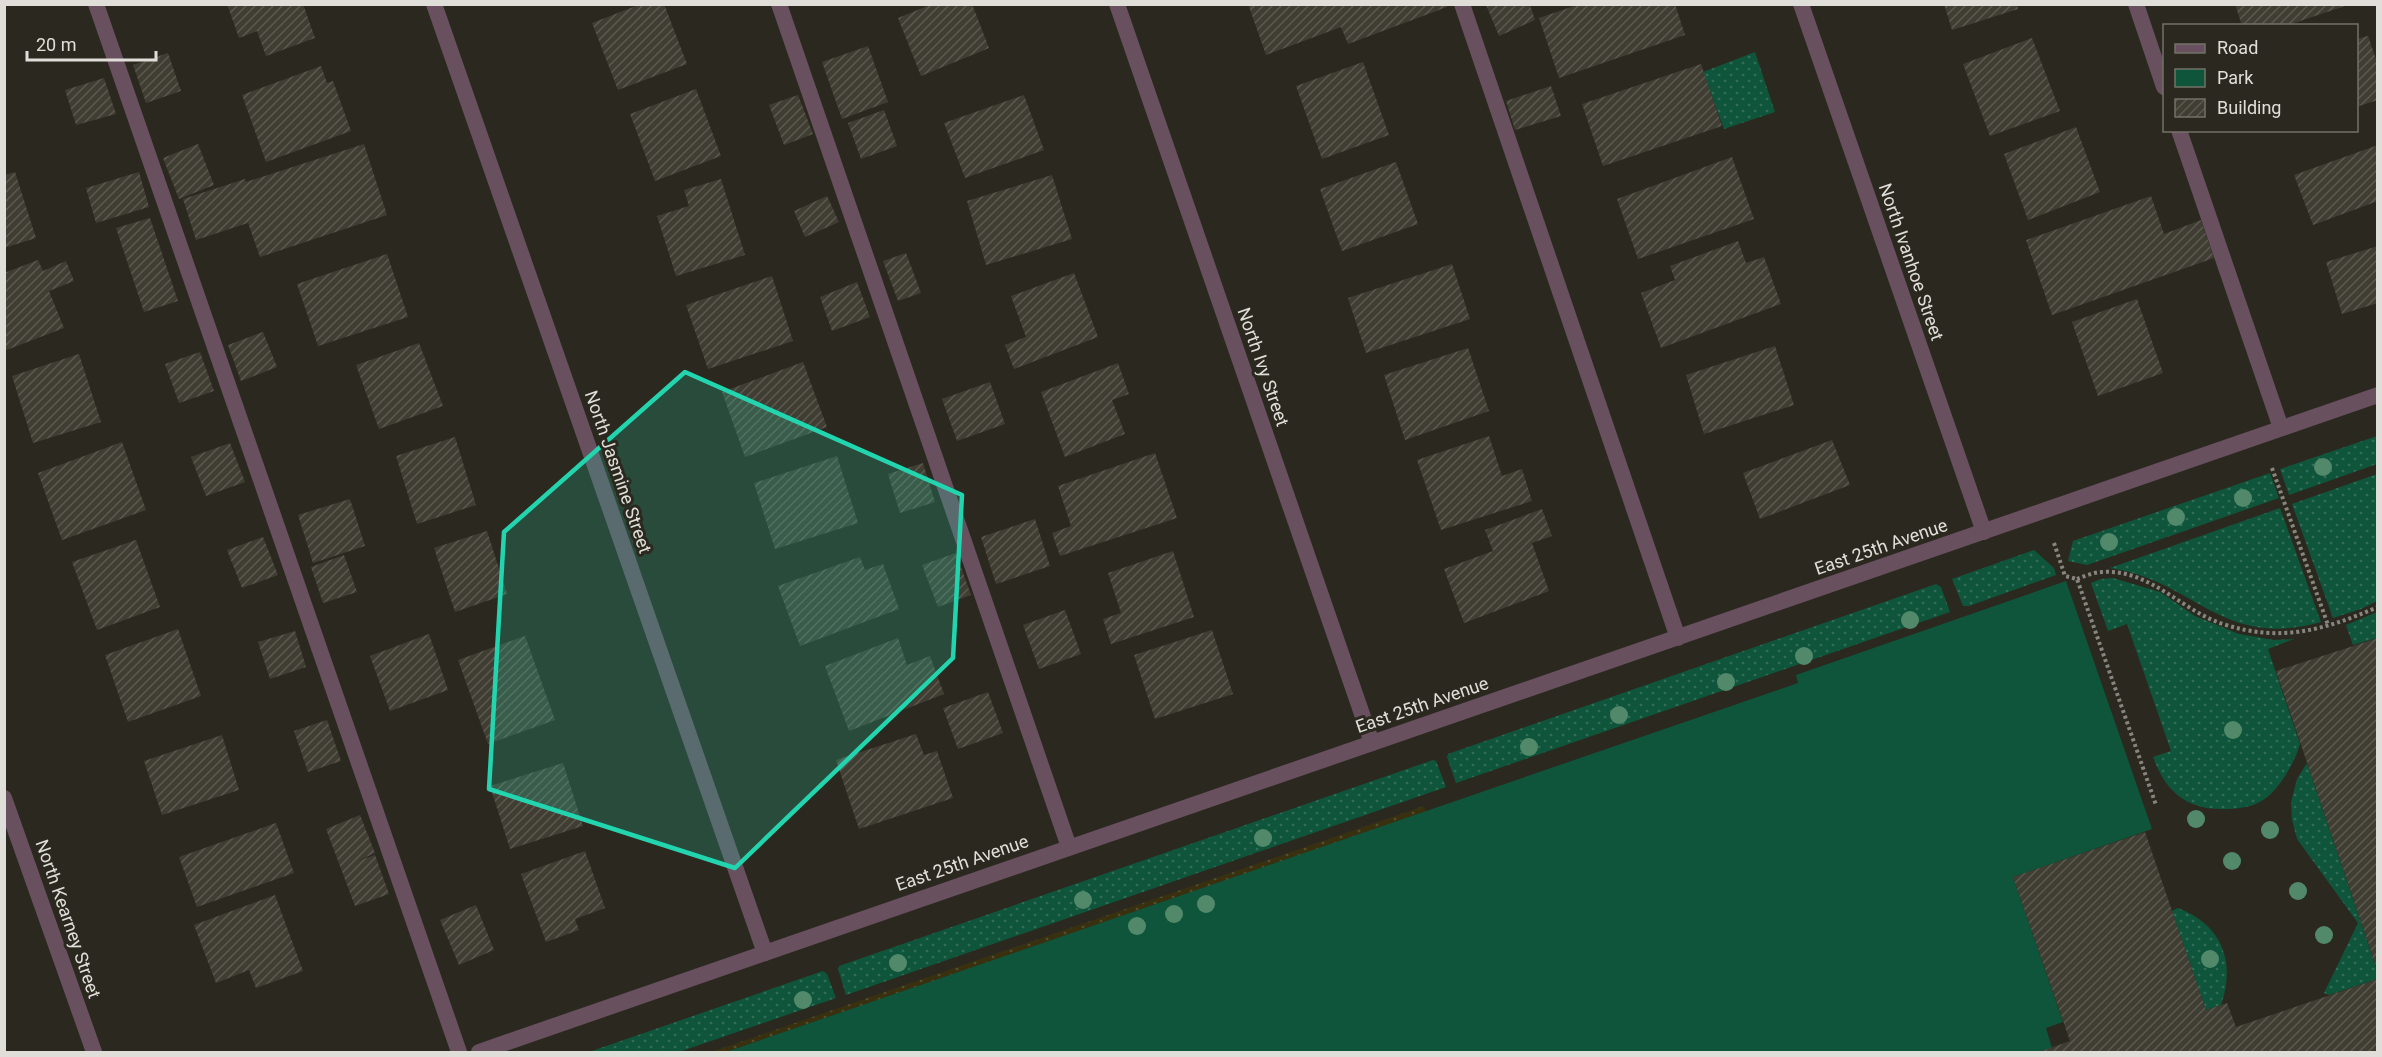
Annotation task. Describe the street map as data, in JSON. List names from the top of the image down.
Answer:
{
  "streets": {
    "street": [
      "North Ivanhoe Street",
      "North Ivy Street",
      "North Jasmine Street",
      "East 25th Avenue",
      "North Kearney Street"
    ]
  },
  "crossings": [
    ["North Ivanhoe Street", "East 25th Avenue"],
    ["North Ivy Street", "East 25th Avenue"],
    ["North Jasmine Street", "East 25th Avenue"]
  ],
  "legend": ["Road", "Park", "Building"],
  "scale_bar": "20 m"
}
